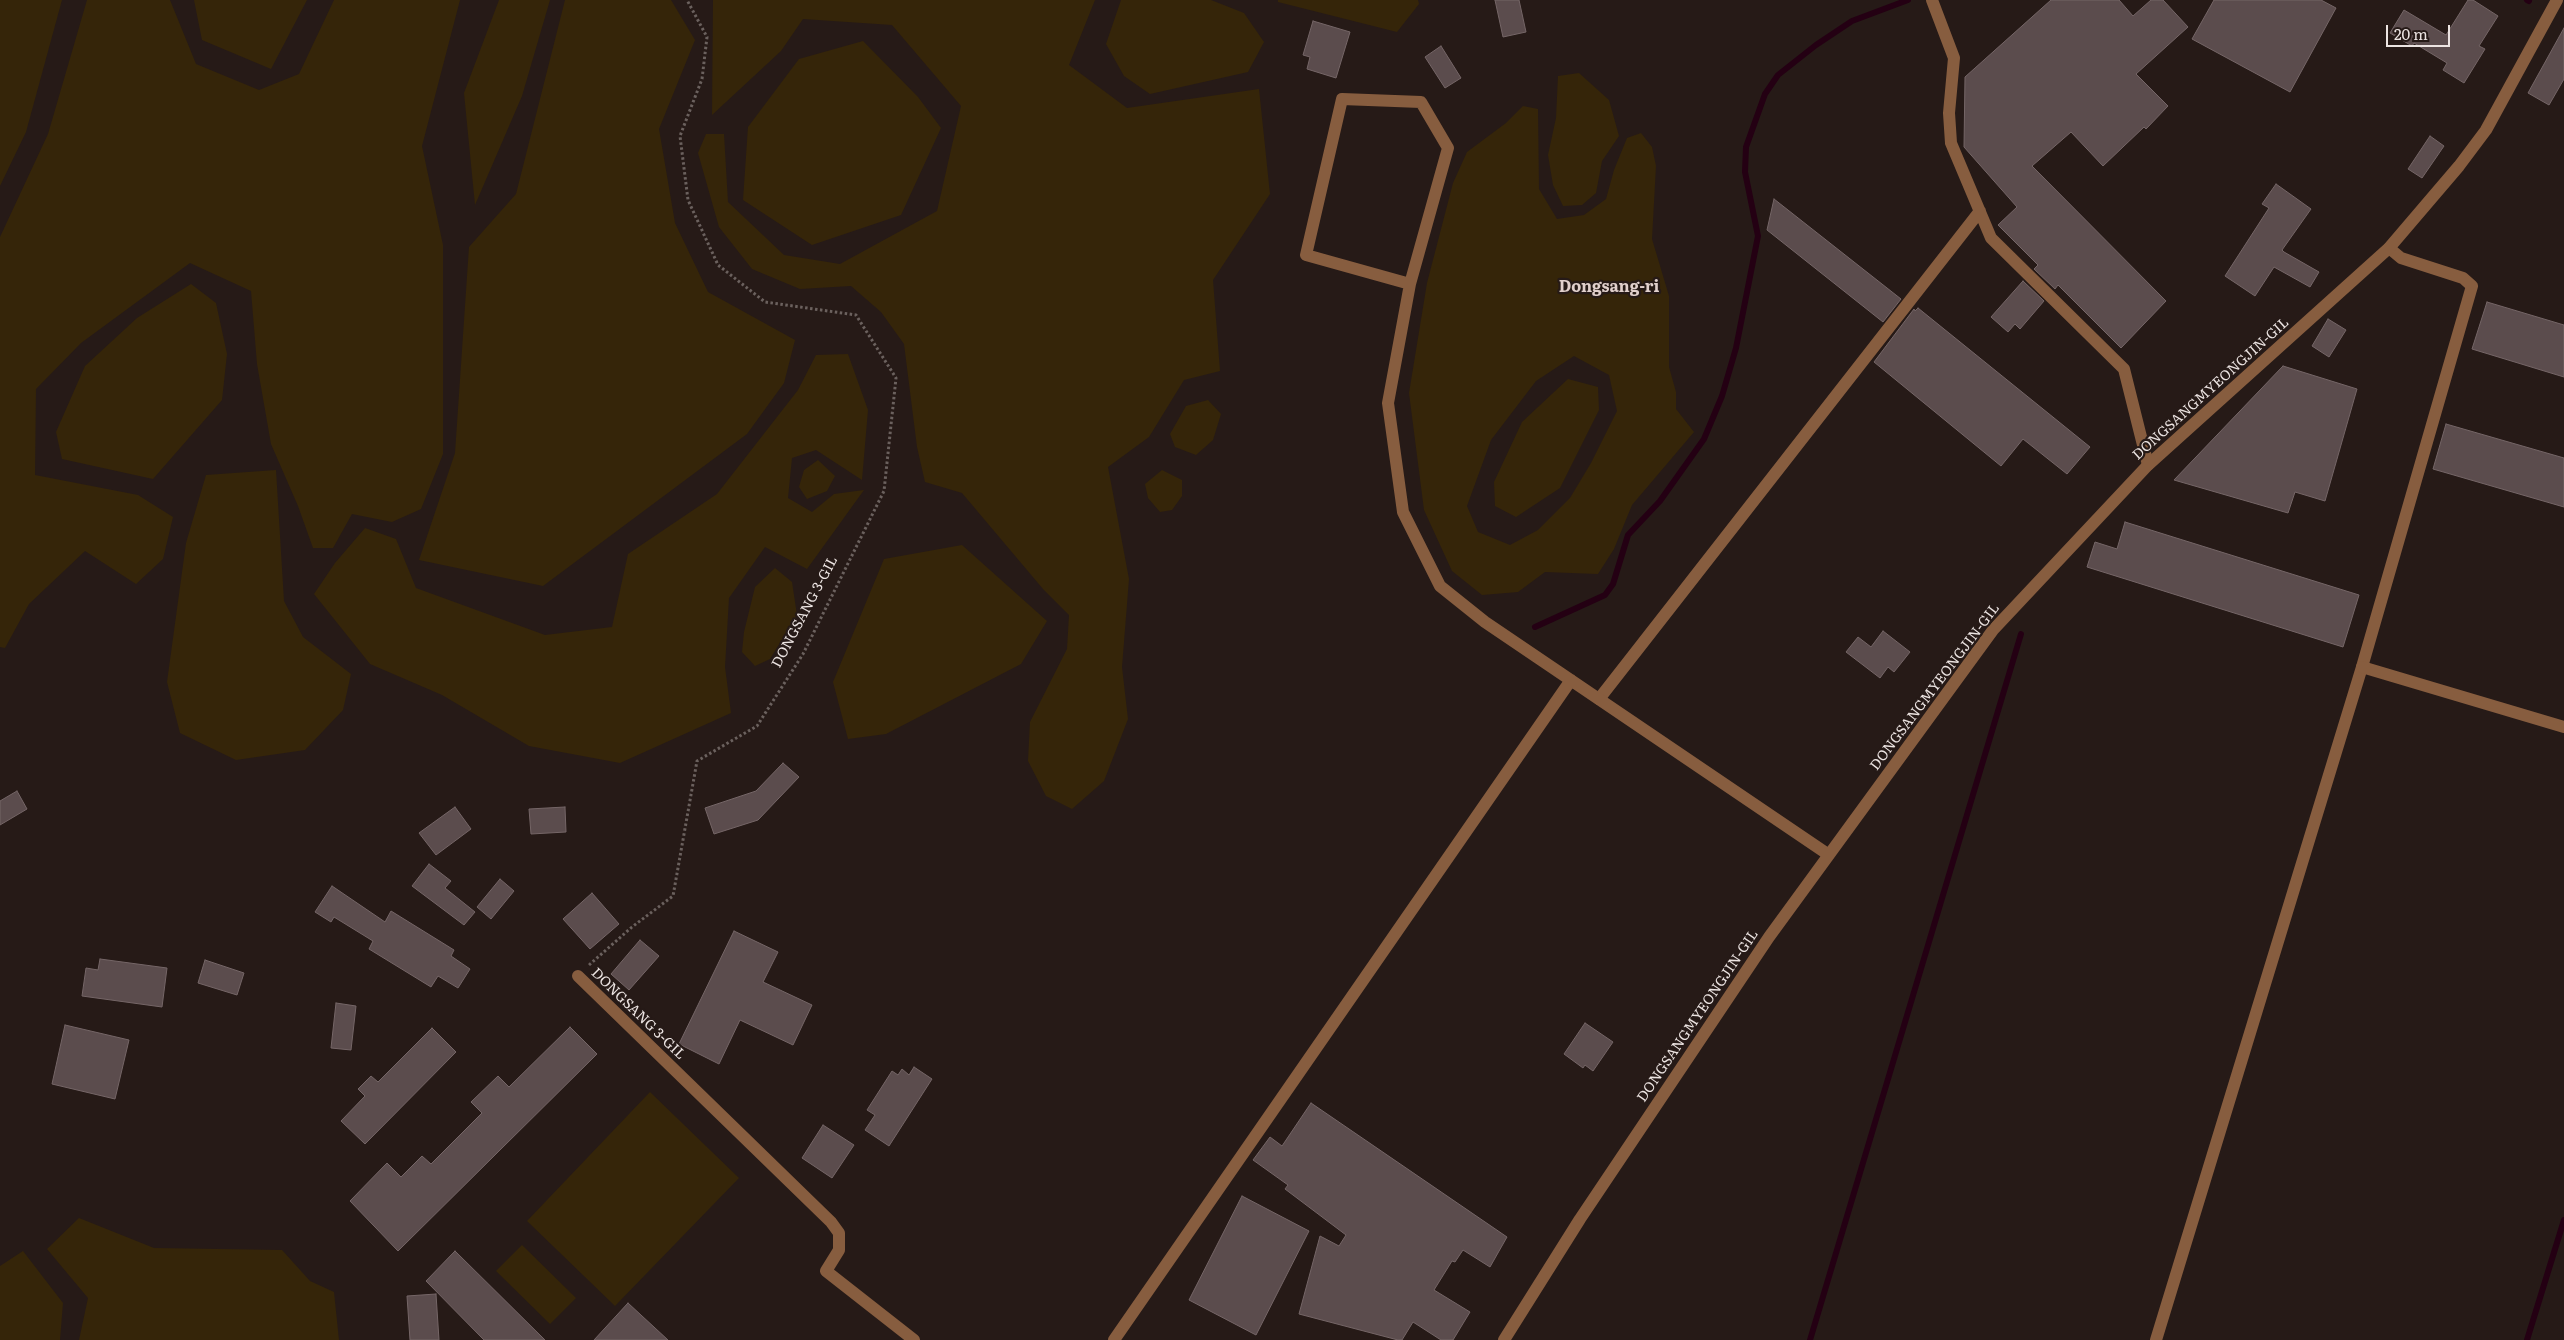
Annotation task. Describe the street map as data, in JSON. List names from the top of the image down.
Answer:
{
  "streets": {
    "street": ["DONGSANGMYEONGJIN-GIL", "DONGSANG 3-GIL"]
  },
  "districts": ["Dongsang-ri"],
  "scale_bar": "20 m"
}
